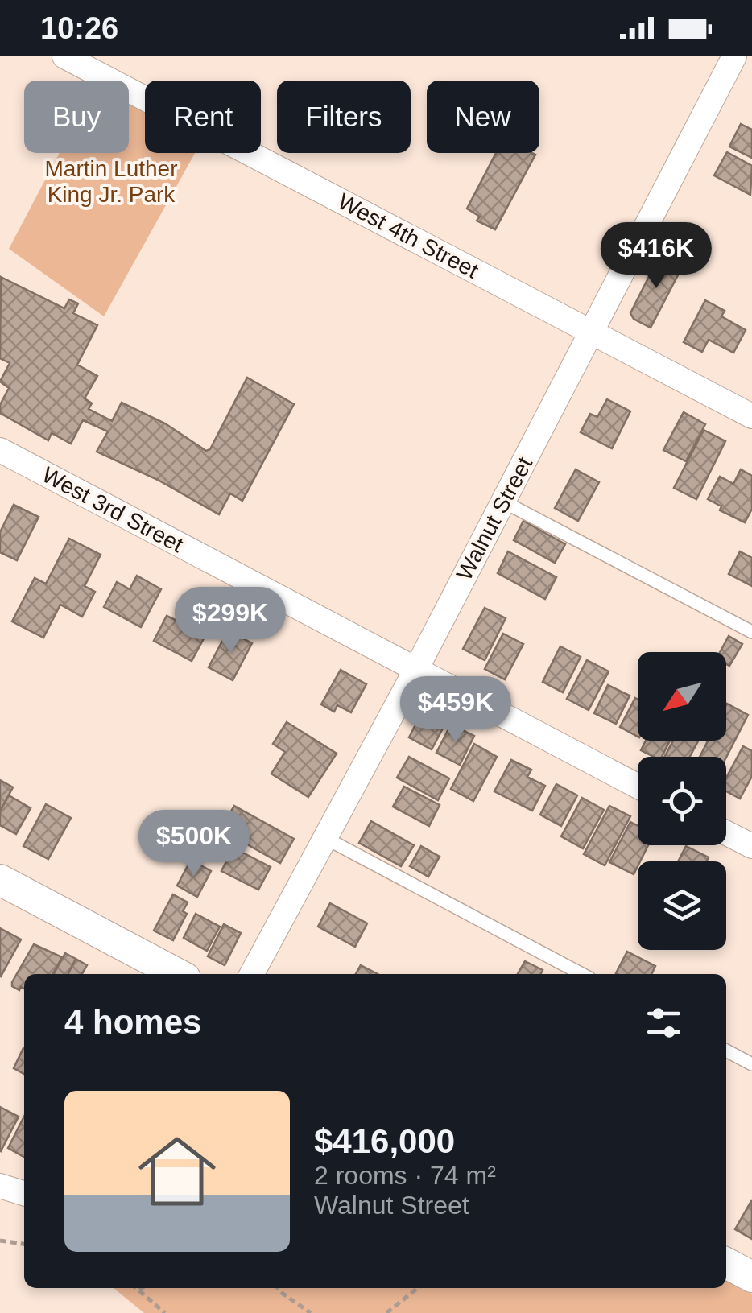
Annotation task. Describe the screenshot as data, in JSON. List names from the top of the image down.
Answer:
{
  "streets": {
    "street": ["West 4th Street", "West 3rd Street", "Walnut Street"]
  },
  "crossings": [
    ["West 4th Street", "Walnut Street"],
    ["West 3rd Street", "Walnut Street"]
  ],
  "parks": ["Martin Luther King Jr. Park"],
  "north": "bottom left",
  "page": {
    "status": "10:26",
    "chip": [
      "Buy",
      "Rent",
      "Filters",
      "New"
    ],
    "price": [
      "$416K",
      "$299K",
      "$459K",
      "$500K"
    ],
    "heading": "4 homes",
    "list": [
      {
        "name": "$416,000",
        "note": "2 rooms · 74 m² · Walnut Street"
      }
    ]
  }
}
